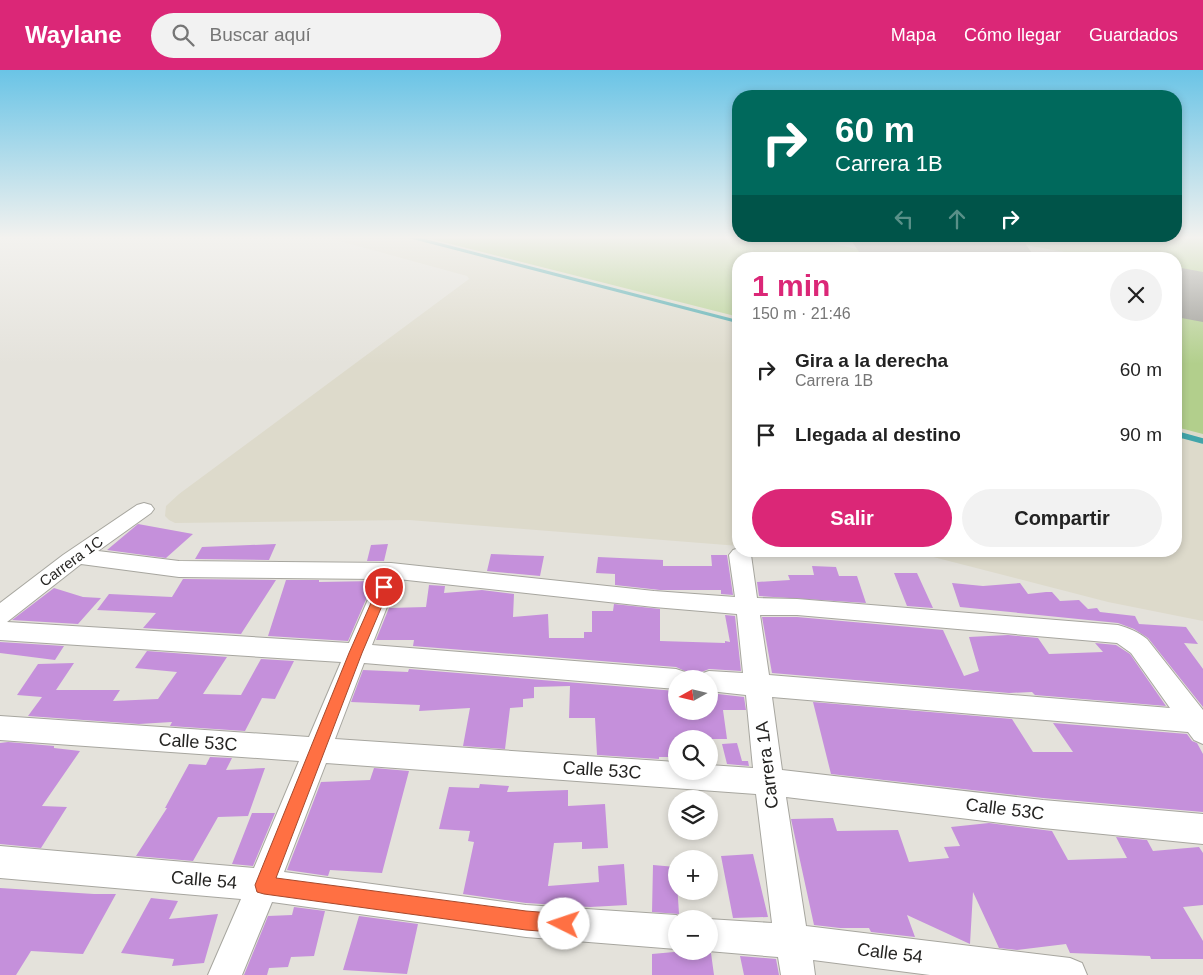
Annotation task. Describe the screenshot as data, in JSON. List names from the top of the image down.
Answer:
{
  "streets": {
    "street": [
      "Carrera 1C",
      "Calle 53C",
      "Carrera 1A",
      "Calle 54"
    ]
  },
  "crossings": [
    ["Calle 53C", "Carrera 1A"],
    ["Carrera 1A", "Calle 54"]
  ],
  "north": "left",
  "page": {
    "header": "Waylane",
    "search": "Buscar aquí",
    "nav": ["Mapa", "Cómo llegar", "Guardados"],
    "turn": ["60 m", "Carrera 1B"],
    "heading": ["1 min", "150 m · 21:46"],
    "list": [
      {
        "name": "Gira a la derecha",
        "note": "Carrera 1B",
        "value": "60 m"
      },
      {
        "name": "Llegada al destino",
        "value": "90 m"
      }
    ],
    "buttons": ["Salir", "Compartir"],
    "map_buttons": ["+", "−"]
  }
}
